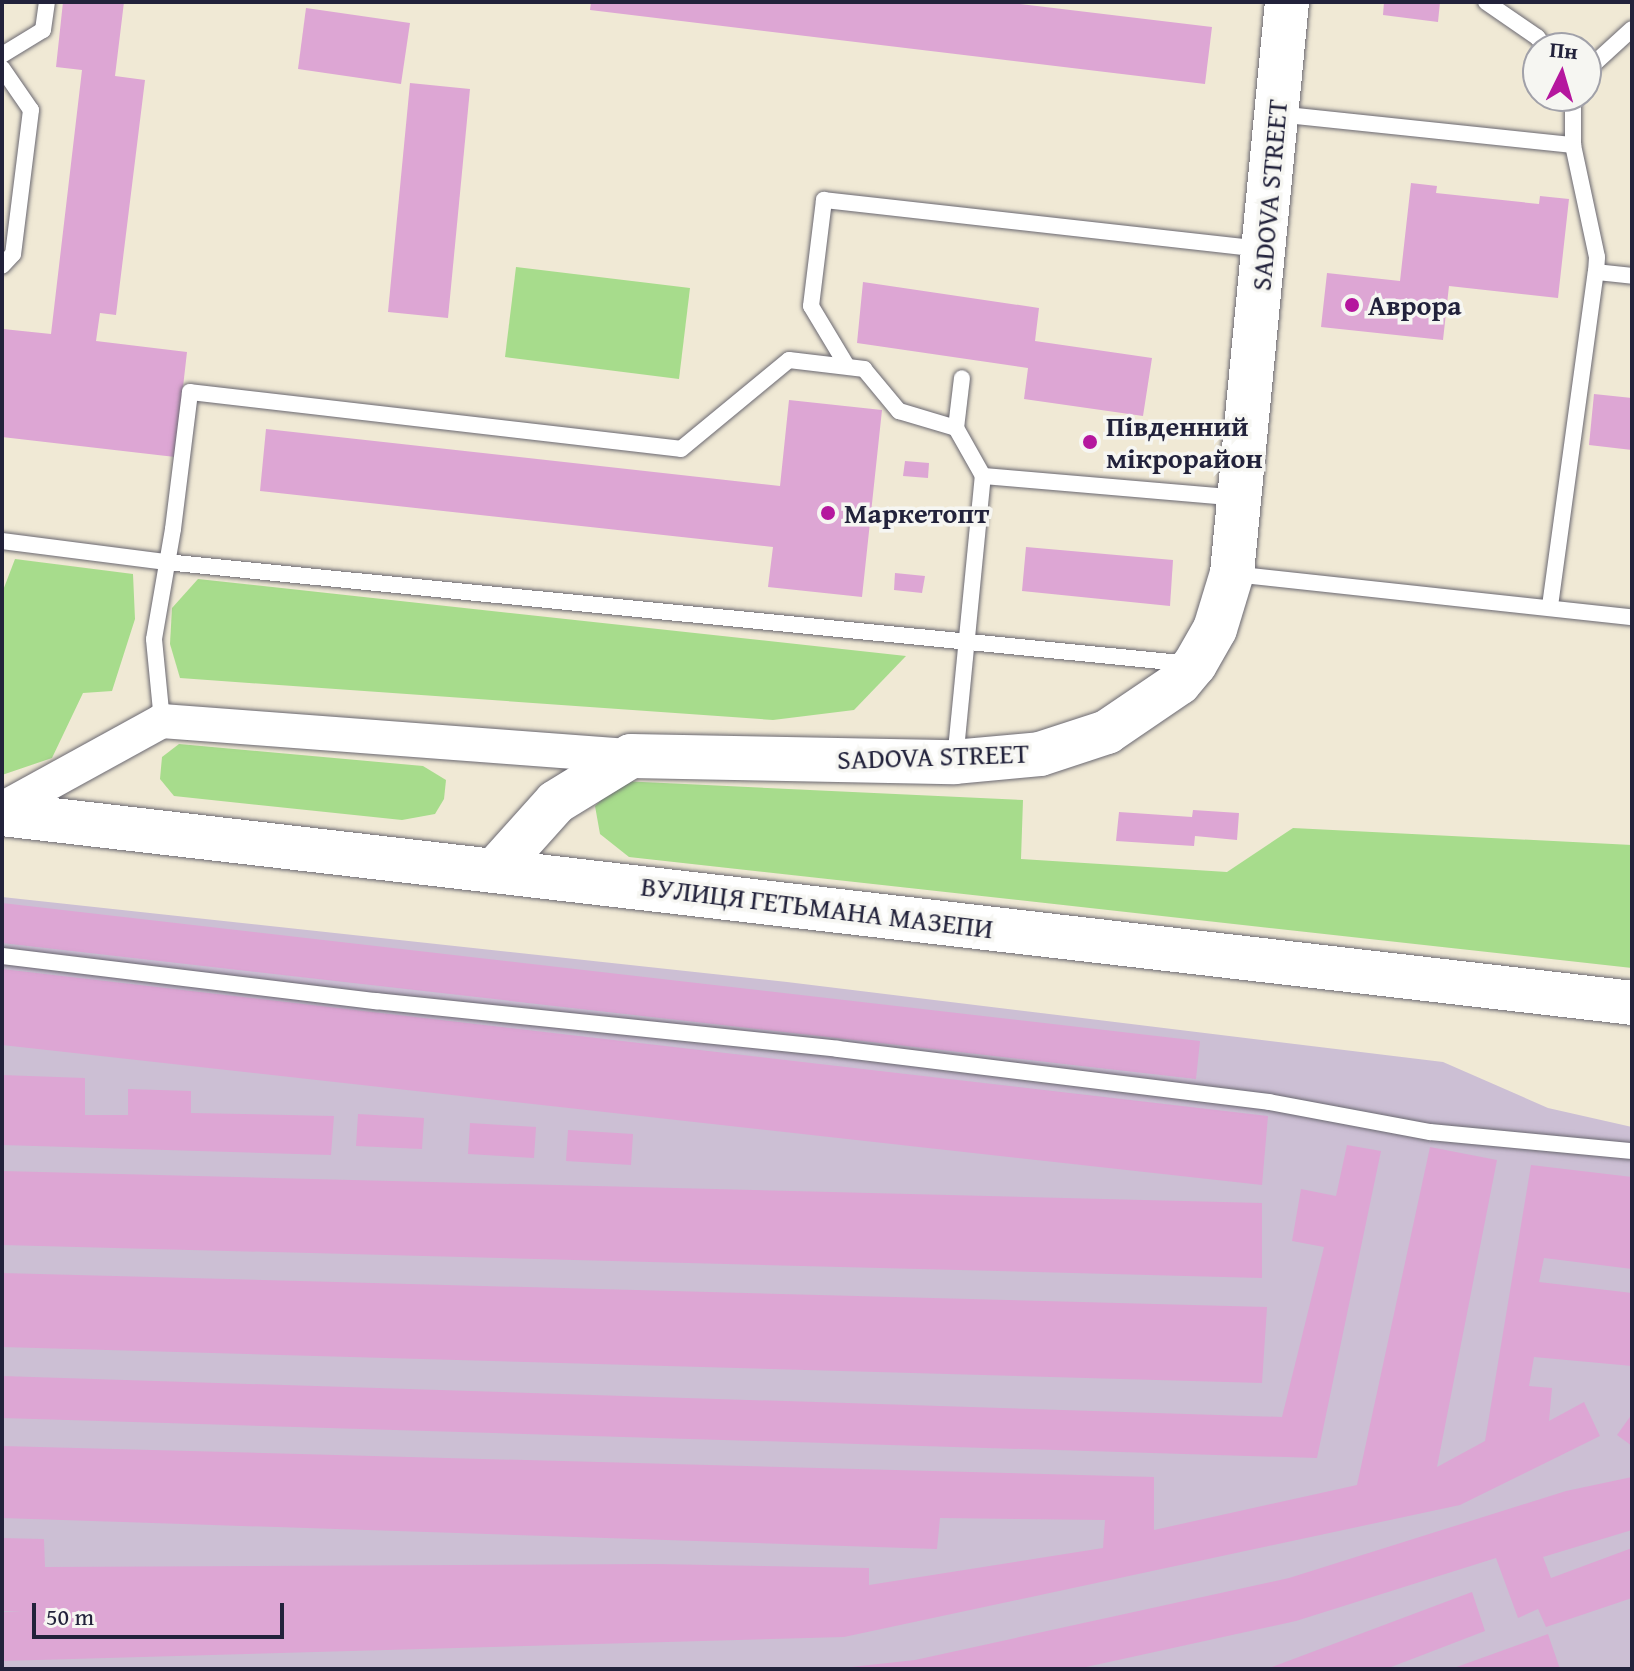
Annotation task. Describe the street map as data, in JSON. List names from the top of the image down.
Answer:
{
  "streets": {
    "main road": ["SADOVA STREET", "ВУЛИЦЯ ГЕТЬМАНА МАЗЕПИ"]
  },
  "places": ["Аврора", "Південний мікрорайон", "Маркетопт"],
  "scale_bar": "50 m",
  "north": "top"
}
